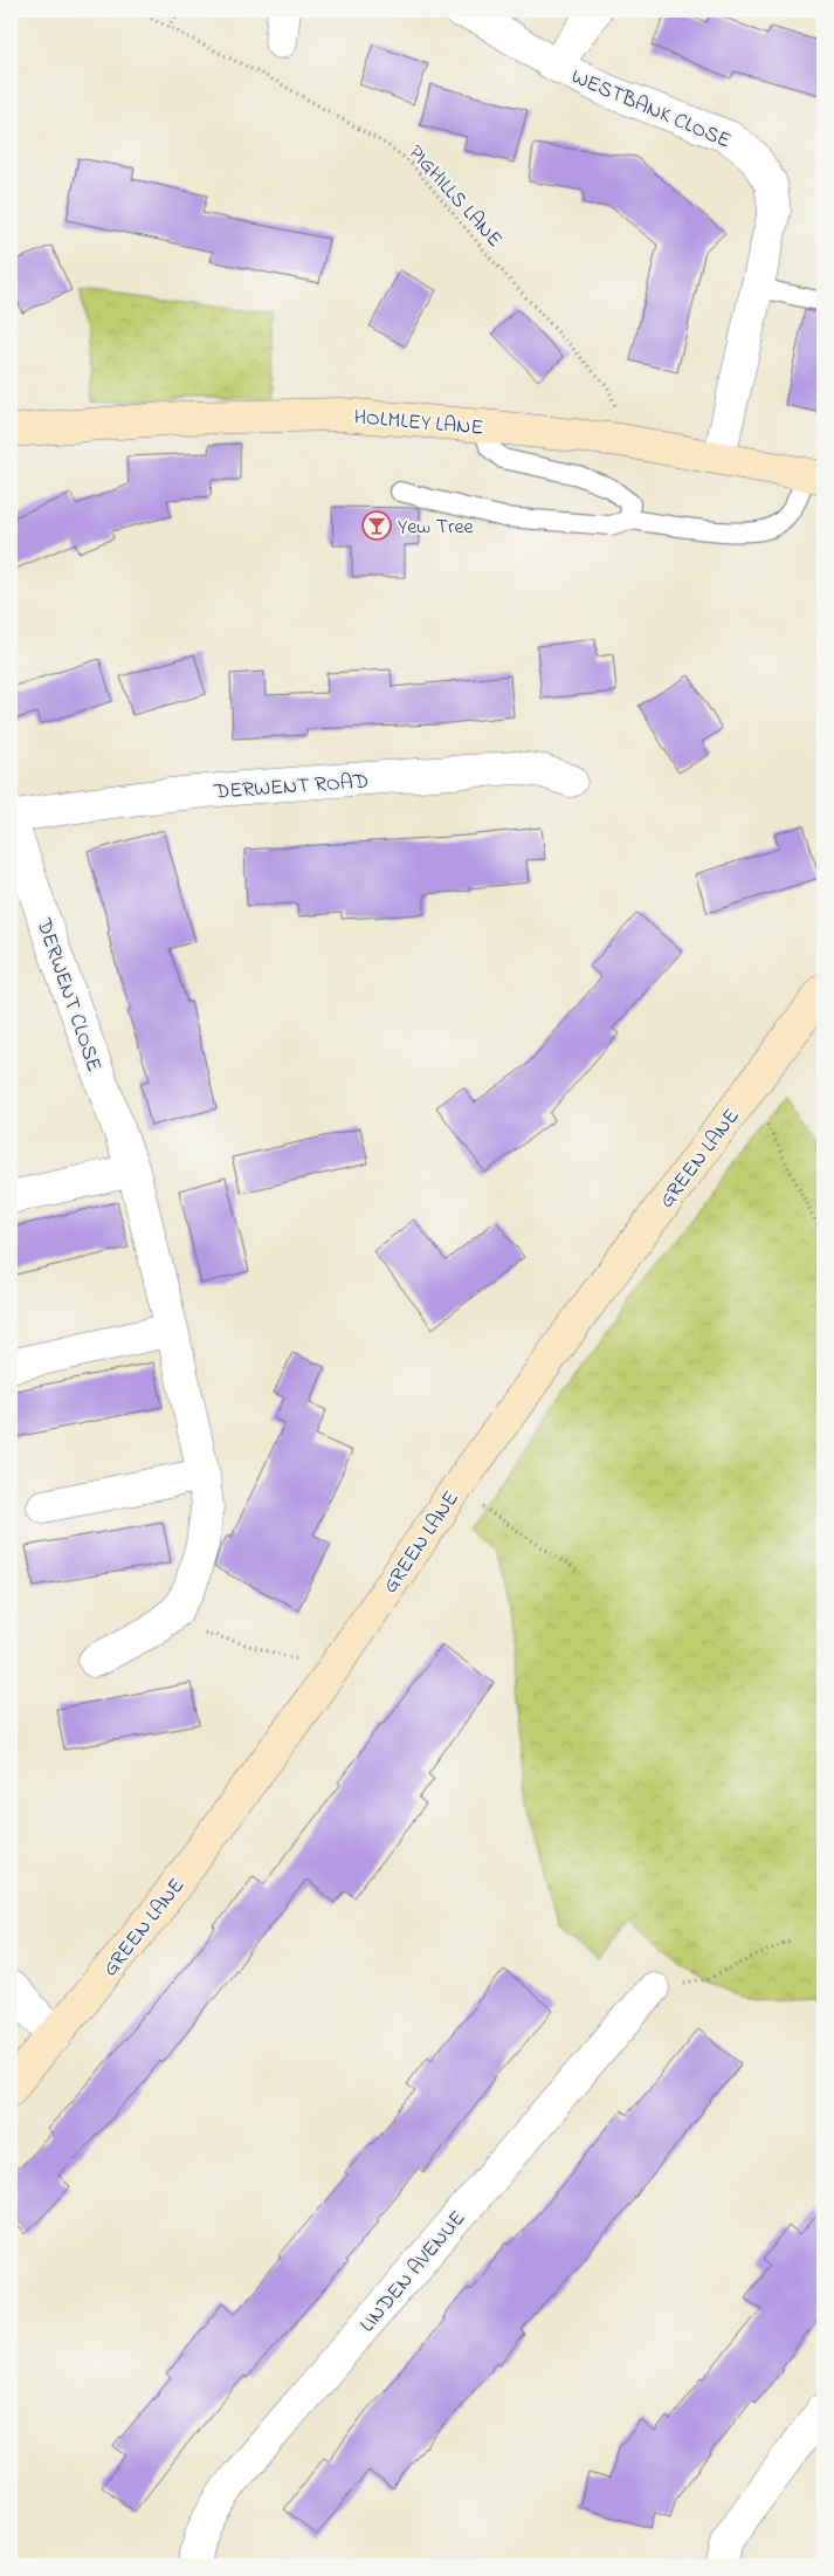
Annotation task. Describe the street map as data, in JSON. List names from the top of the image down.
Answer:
{
  "streets": {
    "main road": ["HOLMLEY LANE", "GREEN LANE"],
    "street": [
      "WESTBANK CLOSE",
      "DERWENT ROAD",
      "DERWENT CLOSE",
      "LINDEN AVENUE"
    ],
    "path": ["PIGHILLS LANE"]
  },
  "crossings": [
    ["WESTBANK CLOSE", "HOLMLEY LANE"],
    ["PIGHILLS LANE", "HOLMLEY LANE"],
    ["DERWENT ROAD", "DERWENT CLOSE"]
  ],
  "places": {
    "bar": ["Yew Tree"]
  }
}
